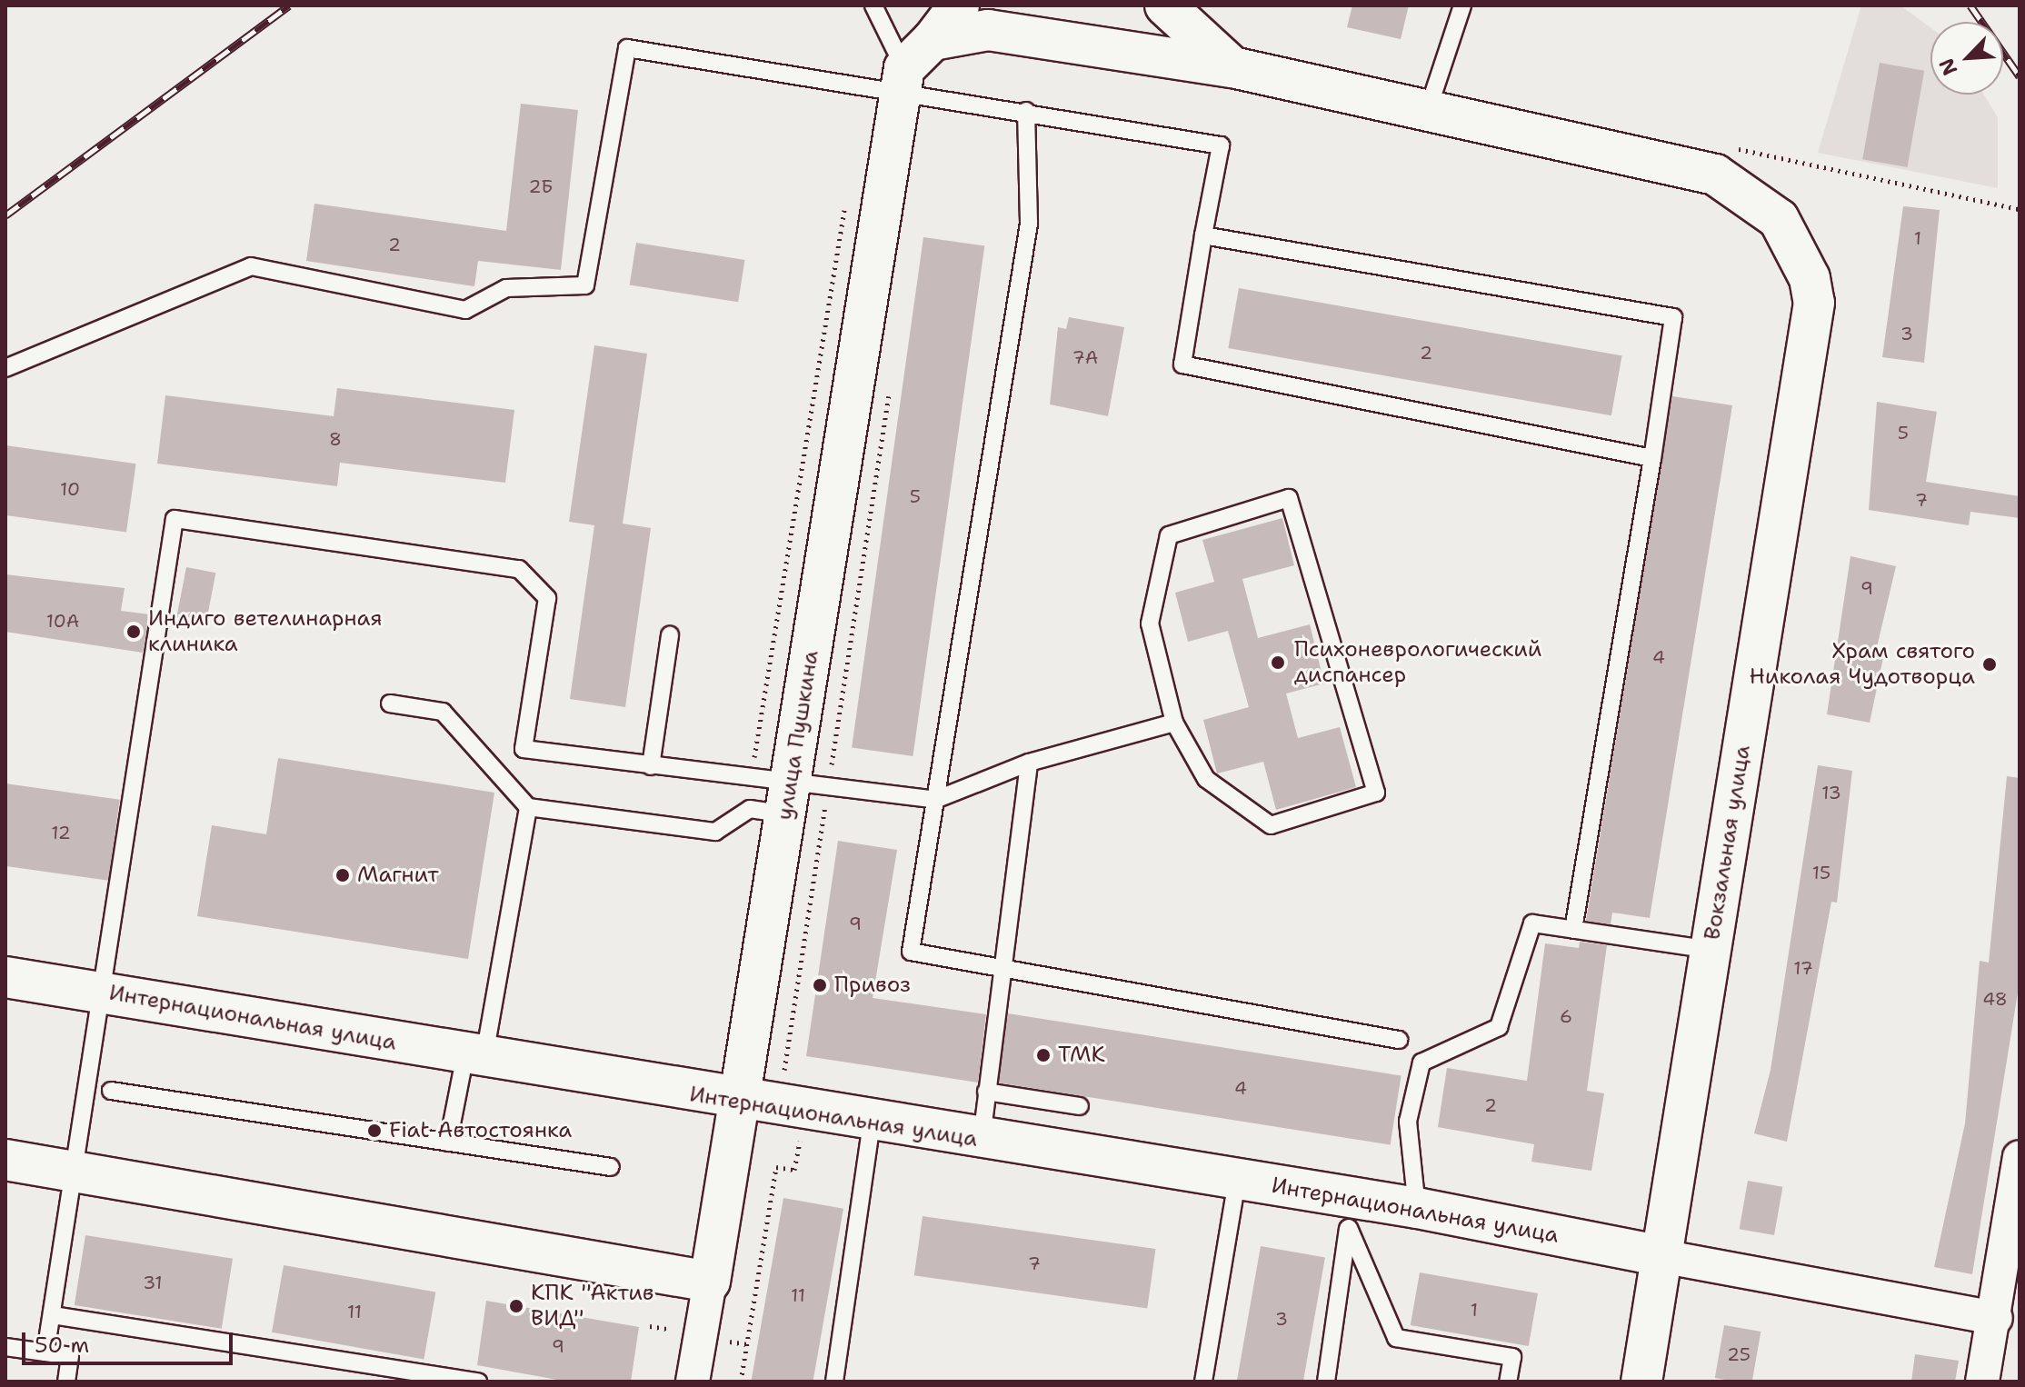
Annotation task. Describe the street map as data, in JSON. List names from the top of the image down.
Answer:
{
  "streets": {
    "main road": ["улица Пушкина", "Вокзальная улица", "Интернациональная улица"]
  },
  "crossings": [
    ["улица Пушкина", "Интернациональная улица"],
    ["Вокзальная улица", "Интернациональная улица"]
  ],
  "places": [
    "Индиго ветелинарная клиника",
    "Психоневрологический диспансер",
    "Храм святого Николая Чудотворца",
    "Магнит",
    "Привоз",
    "ТМК",
    "Fiat Автостоянка",
    "КПК ''Актив ВИД''"
  ],
  "house_numbers": [
    "2Б",
    "1",
    "2",
    "3",
    "2",
    "7А",
    "5",
    "8",
    "10",
    "5",
    "7",
    "9",
    "10А",
    "4",
    "13",
    "12",
    "15",
    "9",
    "17",
    "48",
    "6",
    "4",
    "2",
    "7",
    "31",
    "11",
    "1",
    "11",
    "3",
    "9",
    "25"
  ],
  "scale_bar": "50 m",
  "north": "bottom left"
}
